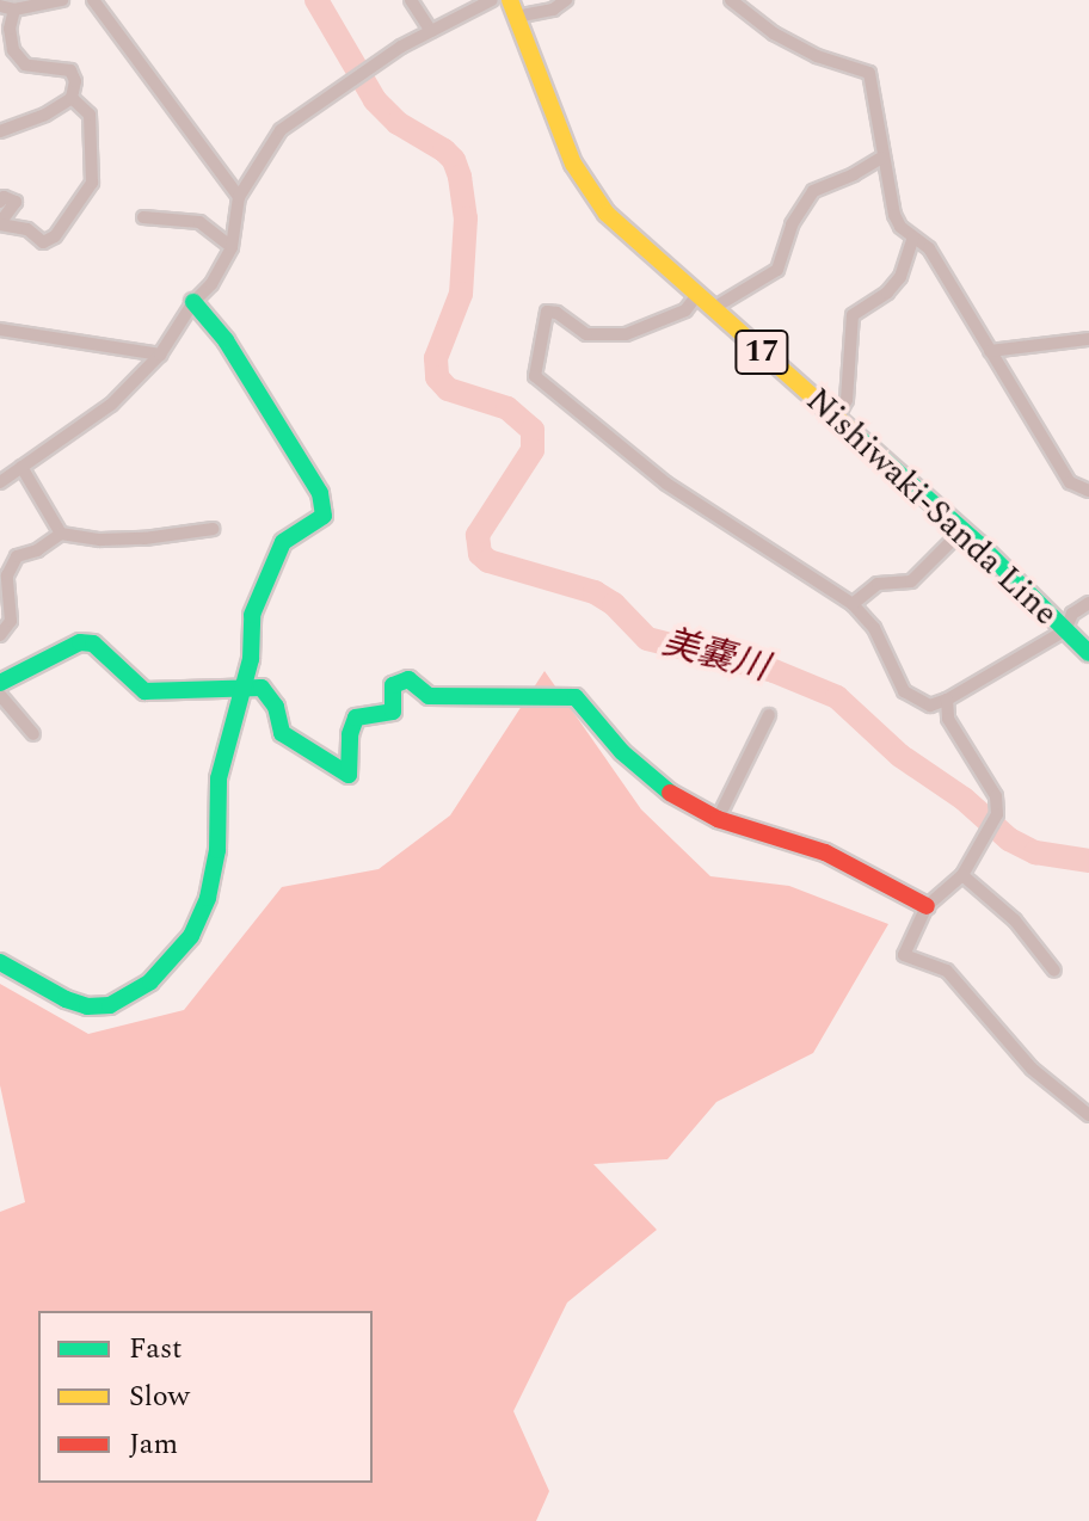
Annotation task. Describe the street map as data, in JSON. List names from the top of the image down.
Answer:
{
  "streets": {
    "street": ["17", "Nishiwaki-Sanda Line"]
  },
  "water": ["美嚢川"],
  "legend": ["Fast", "Slow", "Jam"]
}
